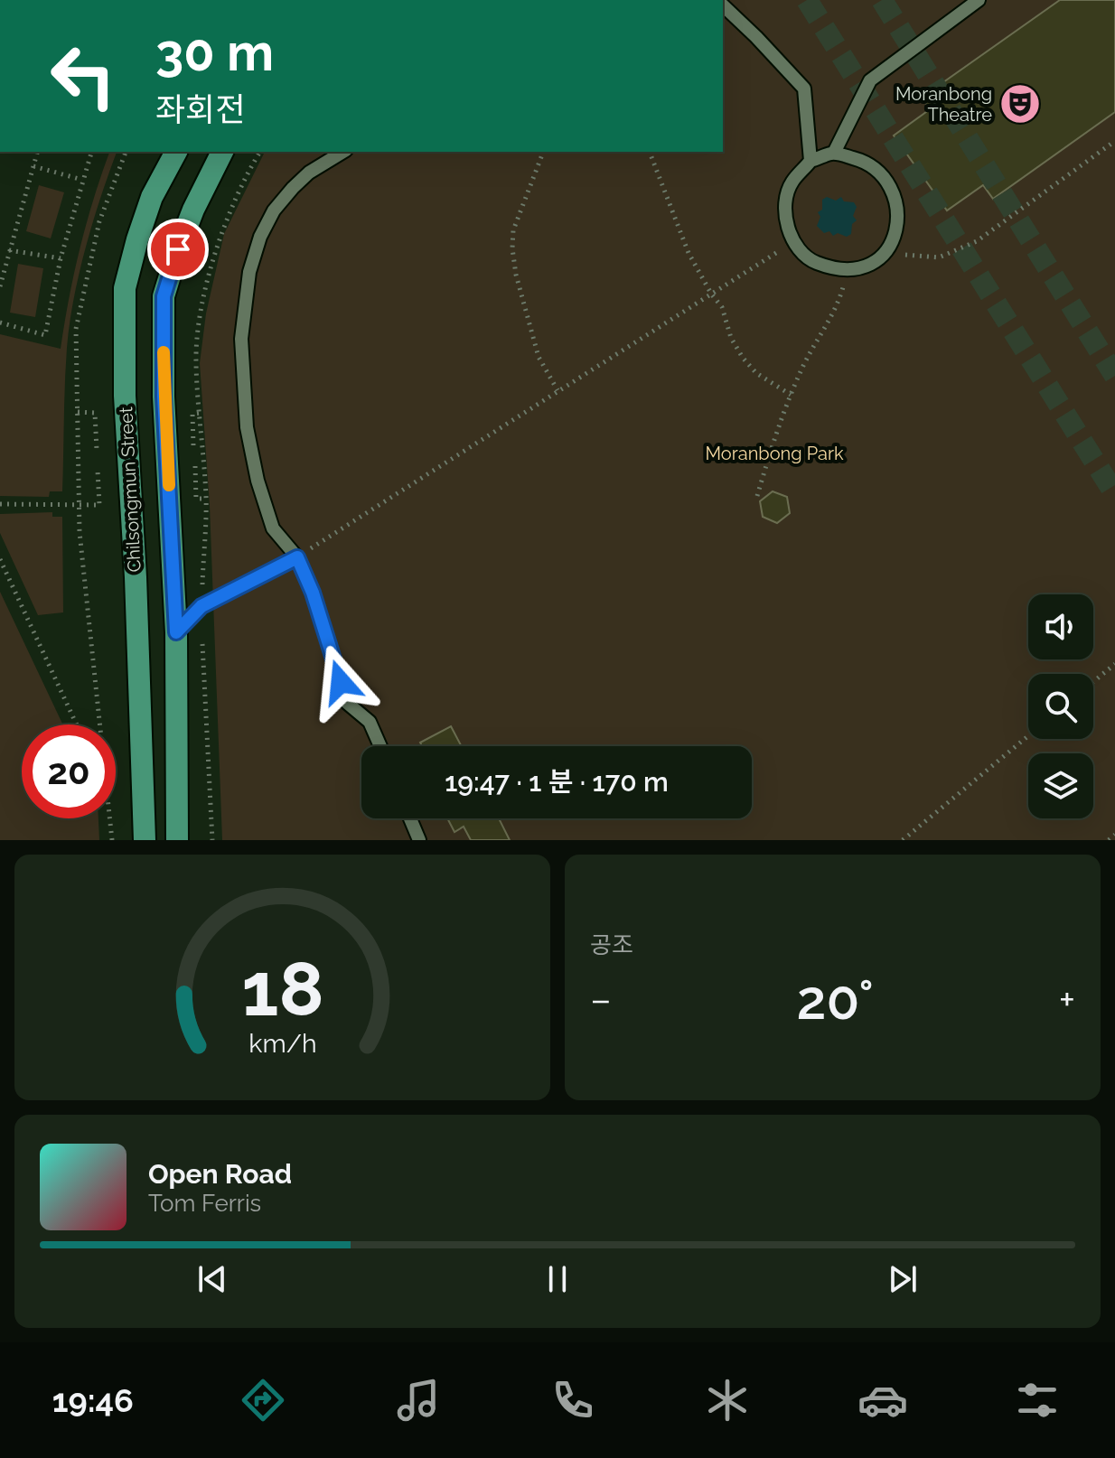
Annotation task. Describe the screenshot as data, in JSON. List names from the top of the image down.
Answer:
{
  "streets": {
    "main road": ["Chilsongmun Street"]
  },
  "parks": ["Moranbong Park"],
  "places": {
    "theatre": ["Moranbong Theatre"]
  },
  "page": {
    "turn": ["30 m", "좌회전"],
    "limit": "20",
    "trip": "19:47 · 1 분 · 170 m",
    "tile": "공조",
    "heat": ["−", "20°", "+"],
    "song": ["Open Road", "Tom Ferris"],
    "tabs": "19:46",
    "gauge": ["18", "km/h"]
  }
}
